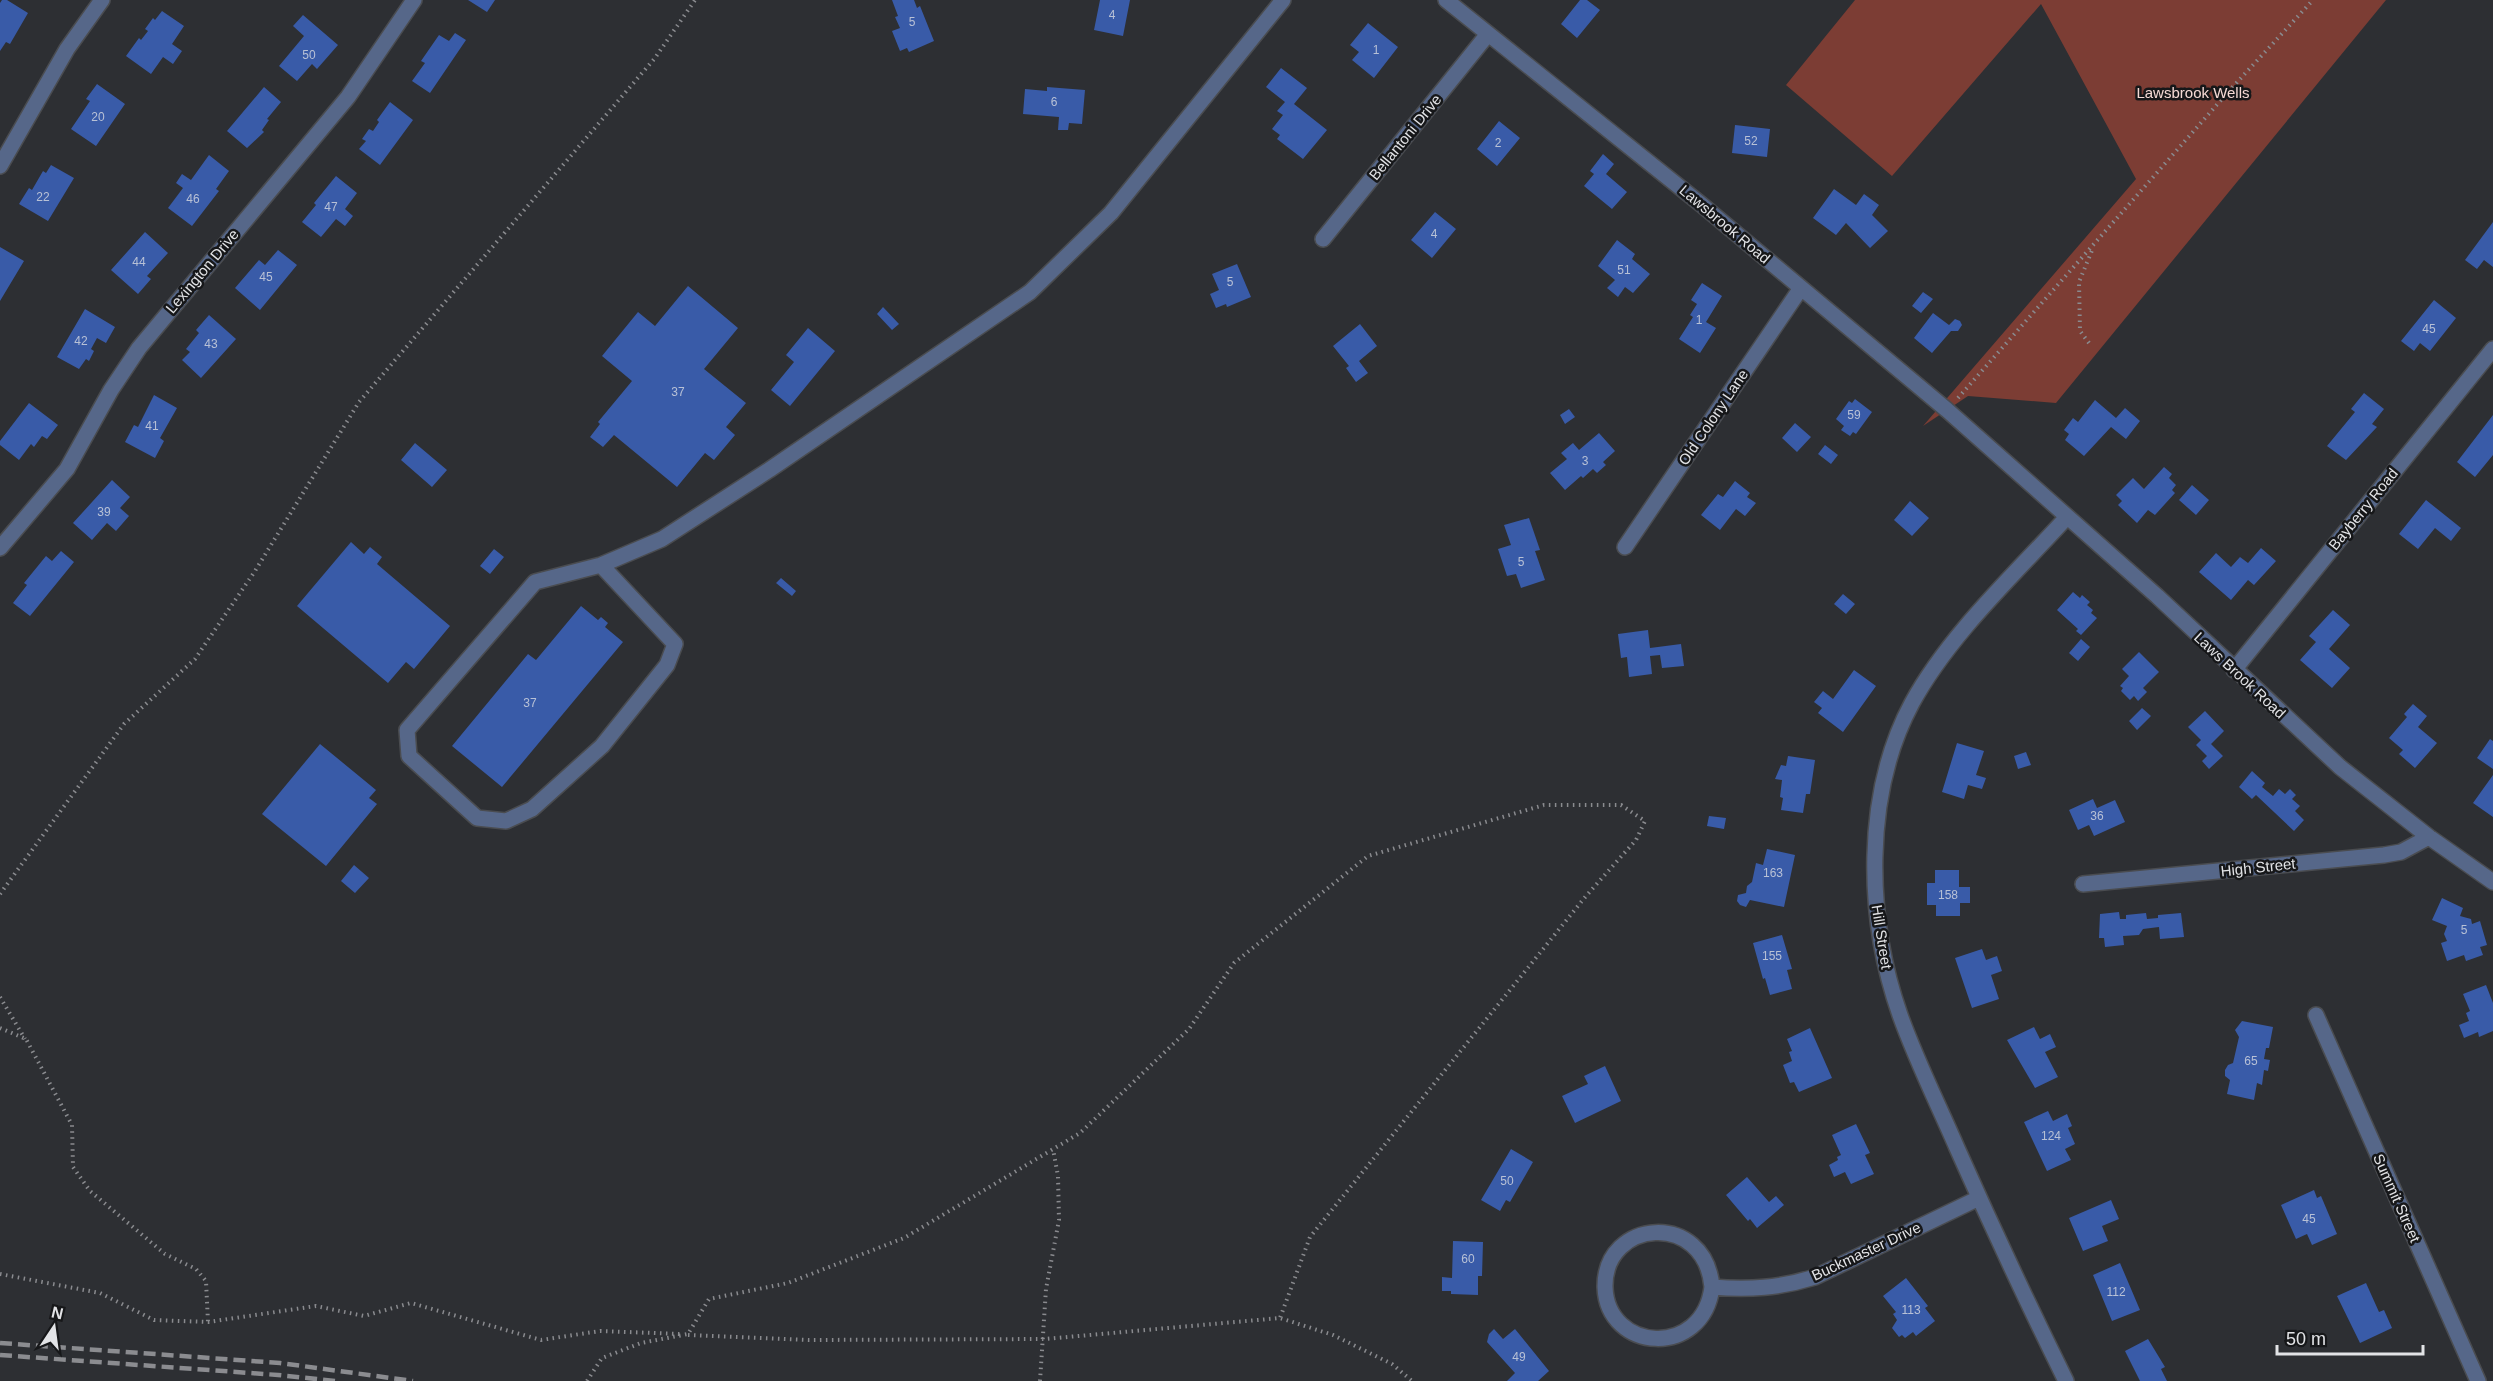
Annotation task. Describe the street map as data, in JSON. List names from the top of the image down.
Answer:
{
  "streets": {
    "street": [
      "Bellantoni Drive",
      "Lawsbrook Road",
      "Lexington Drive",
      "Old Colony Lane",
      "Bayberry Road",
      "Laws Brook Road",
      "High Street",
      "Hill Street",
      "Summit Street",
      "Buckmaster Drive"
    ]
  },
  "crossings": [
    ["Bellantoni Drive", "Lawsbrook Road"],
    ["Lawsbrook Road", "Old Colony Lane"],
    ["Lawsbrook Road", "Laws Brook Road"],
    ["Bayberry Road", "Laws Brook Road"],
    ["Laws Brook Road", "High Street"],
    ["Laws Brook Road", "Hill Street"],
    ["Hill Street", "Buckmaster Drive"]
  ],
  "parks": ["Lawsbrook Wells"],
  "house_numbers": [
    "4",
    "5",
    "1",
    "50",
    "6",
    "20",
    "52",
    "2",
    "22",
    "46",
    "47",
    "4",
    "44",
    "51",
    "45",
    "5",
    "1",
    "45",
    "42",
    "43",
    "37",
    "59",
    "41",
    "3",
    "39",
    "5",
    "37",
    "36",
    "163",
    "158",
    "5",
    "155",
    "65",
    "124",
    "50",
    "45",
    "60",
    "112",
    "113",
    "49"
  ],
  "scale_bar": "50 m",
  "north": "top"
}
